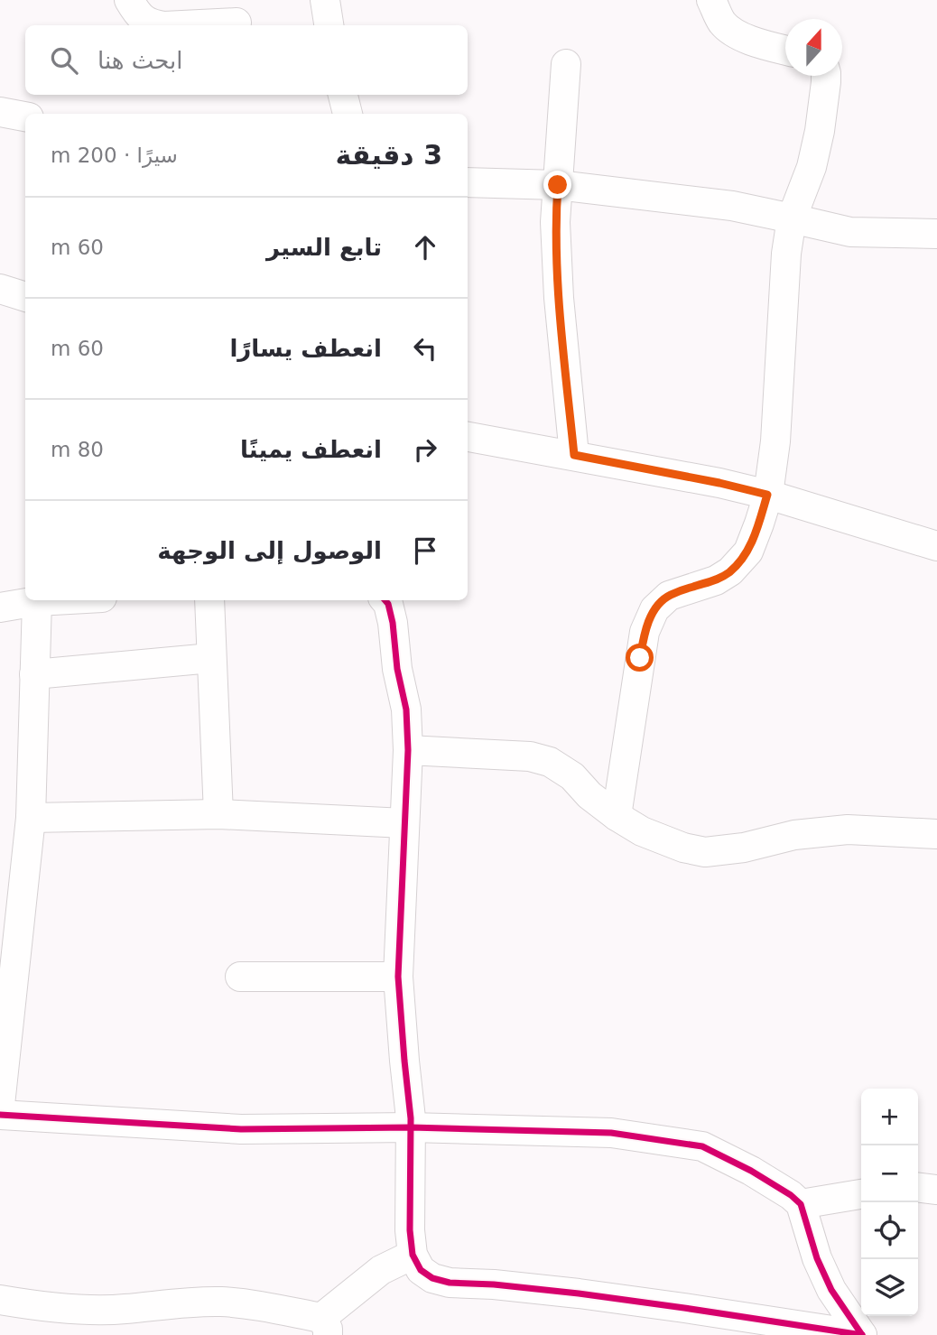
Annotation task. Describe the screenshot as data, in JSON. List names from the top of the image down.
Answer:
{
  "north": "top",
  "page": {
    "search": "ابحث هنا",
    "heading": ["3 دقيقة", "سيرًا · 200 m"],
    "list": [
      ["تابع السير", "60 m"],
      ["انعطف يسارًا", "60 m"],
      ["انعطف يمينًا", "80 m"],
      "الوصول إلى الوجهة"
    ],
    "map_buttons": ["+", "−"]
  }
}
